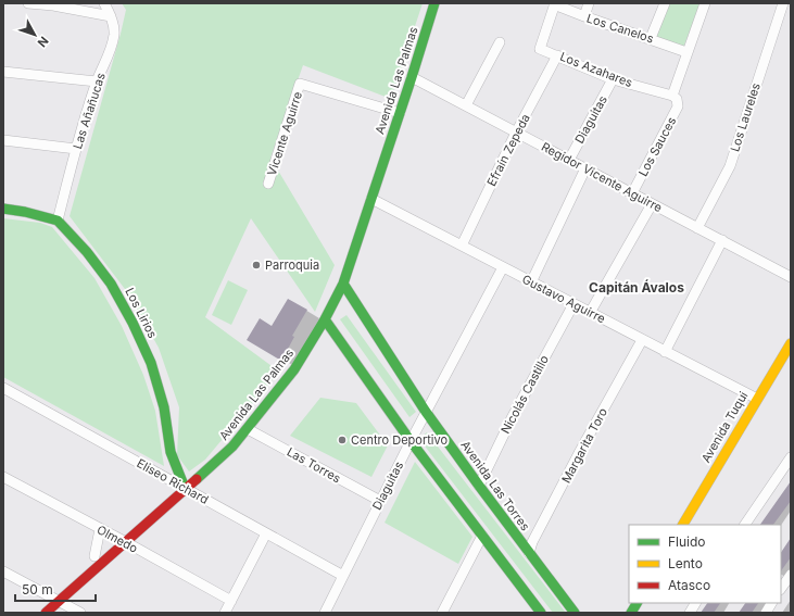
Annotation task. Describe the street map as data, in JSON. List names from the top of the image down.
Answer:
{
  "streets": {
    "street": [
      "Los Canelos",
      "Los Azahares",
      "Avenida Las Palmas",
      "Las Añañucas",
      "Los Laureles",
      "Diaguitas",
      "Vicente Aguirre",
      "Los Sauces",
      "Efraín Zepeda",
      "Regidor Vicente Aguirre",
      "Gustavo Aguirre",
      "Los Lirios",
      "Nicolás Castillo",
      "Avenida Tuqui",
      "Margarita Toro",
      "Las Torres",
      "Eliseo Richard",
      "Avenida Las Torres",
      "Olmedo"
    ]
  },
  "crossings": [
    ["Los Canelos", "Los Azahares"],
    ["Los Canelos", "Los Sauces"],
    ["Los Azahares", "Diaguitas"],
    ["Los Azahares", "Los Sauces"],
    ["Los Azahares", "Efraín Zepeda"],
    ["Avenida Las Palmas", "Vicente Aguirre"],
    ["Avenida Las Palmas", "Regidor Vicente Aguirre"],
    ["Avenida Las Palmas", "Gustavo Aguirre"],
    ["Avenida Las Palmas", "Los Lirios"],
    ["Avenida Las Palmas", "Las Torres"],
    ["Avenida Las Palmas", "Eliseo Richard"],
    ["Avenida Las Palmas", "Avenida Las Torres"],
    ["Avenida Las Palmas", "Olmedo"],
    ["Las Añañucas", "Los Lirios"],
    ["Los Laureles", "Regidor Vicente Aguirre"],
    ["Diaguitas", "Regidor Vicente Aguirre"],
    ["Diaguitas", "Gustavo Aguirre"],
    ["Diaguitas", "Las Torres"],
    ["Diaguitas", "Eliseo Richard"],
    ["Diaguitas", "Avenida Las Torres"],
    ["Los Sauces", "Regidor Vicente Aguirre"],
    ["Efraín Zepeda", "Regidor Vicente Aguirre"],
    ["Efraín Zepeda", "Gustavo Aguirre"],
    ["Gustavo Aguirre", "Nicolás Castillo"],
    ["Gustavo Aguirre", "Avenida Tuqui"],
    ["Gustavo Aguirre", "Margarita Toro"],
    ["Los Lirios", "Eliseo Richard"],
    ["Nicolás Castillo", "Avenida Las Torres"],
    ["Margarita Toro", "Avenida Las Torres"]
  ],
  "districts": ["Capitán Ávalos"],
  "places": ["Parroquia", "Centro Deportivo"],
  "legend": ["Fluido", "Lento", "Atasco"],
  "scale_bar": "50 m",
  "north": "bottom right"
}
